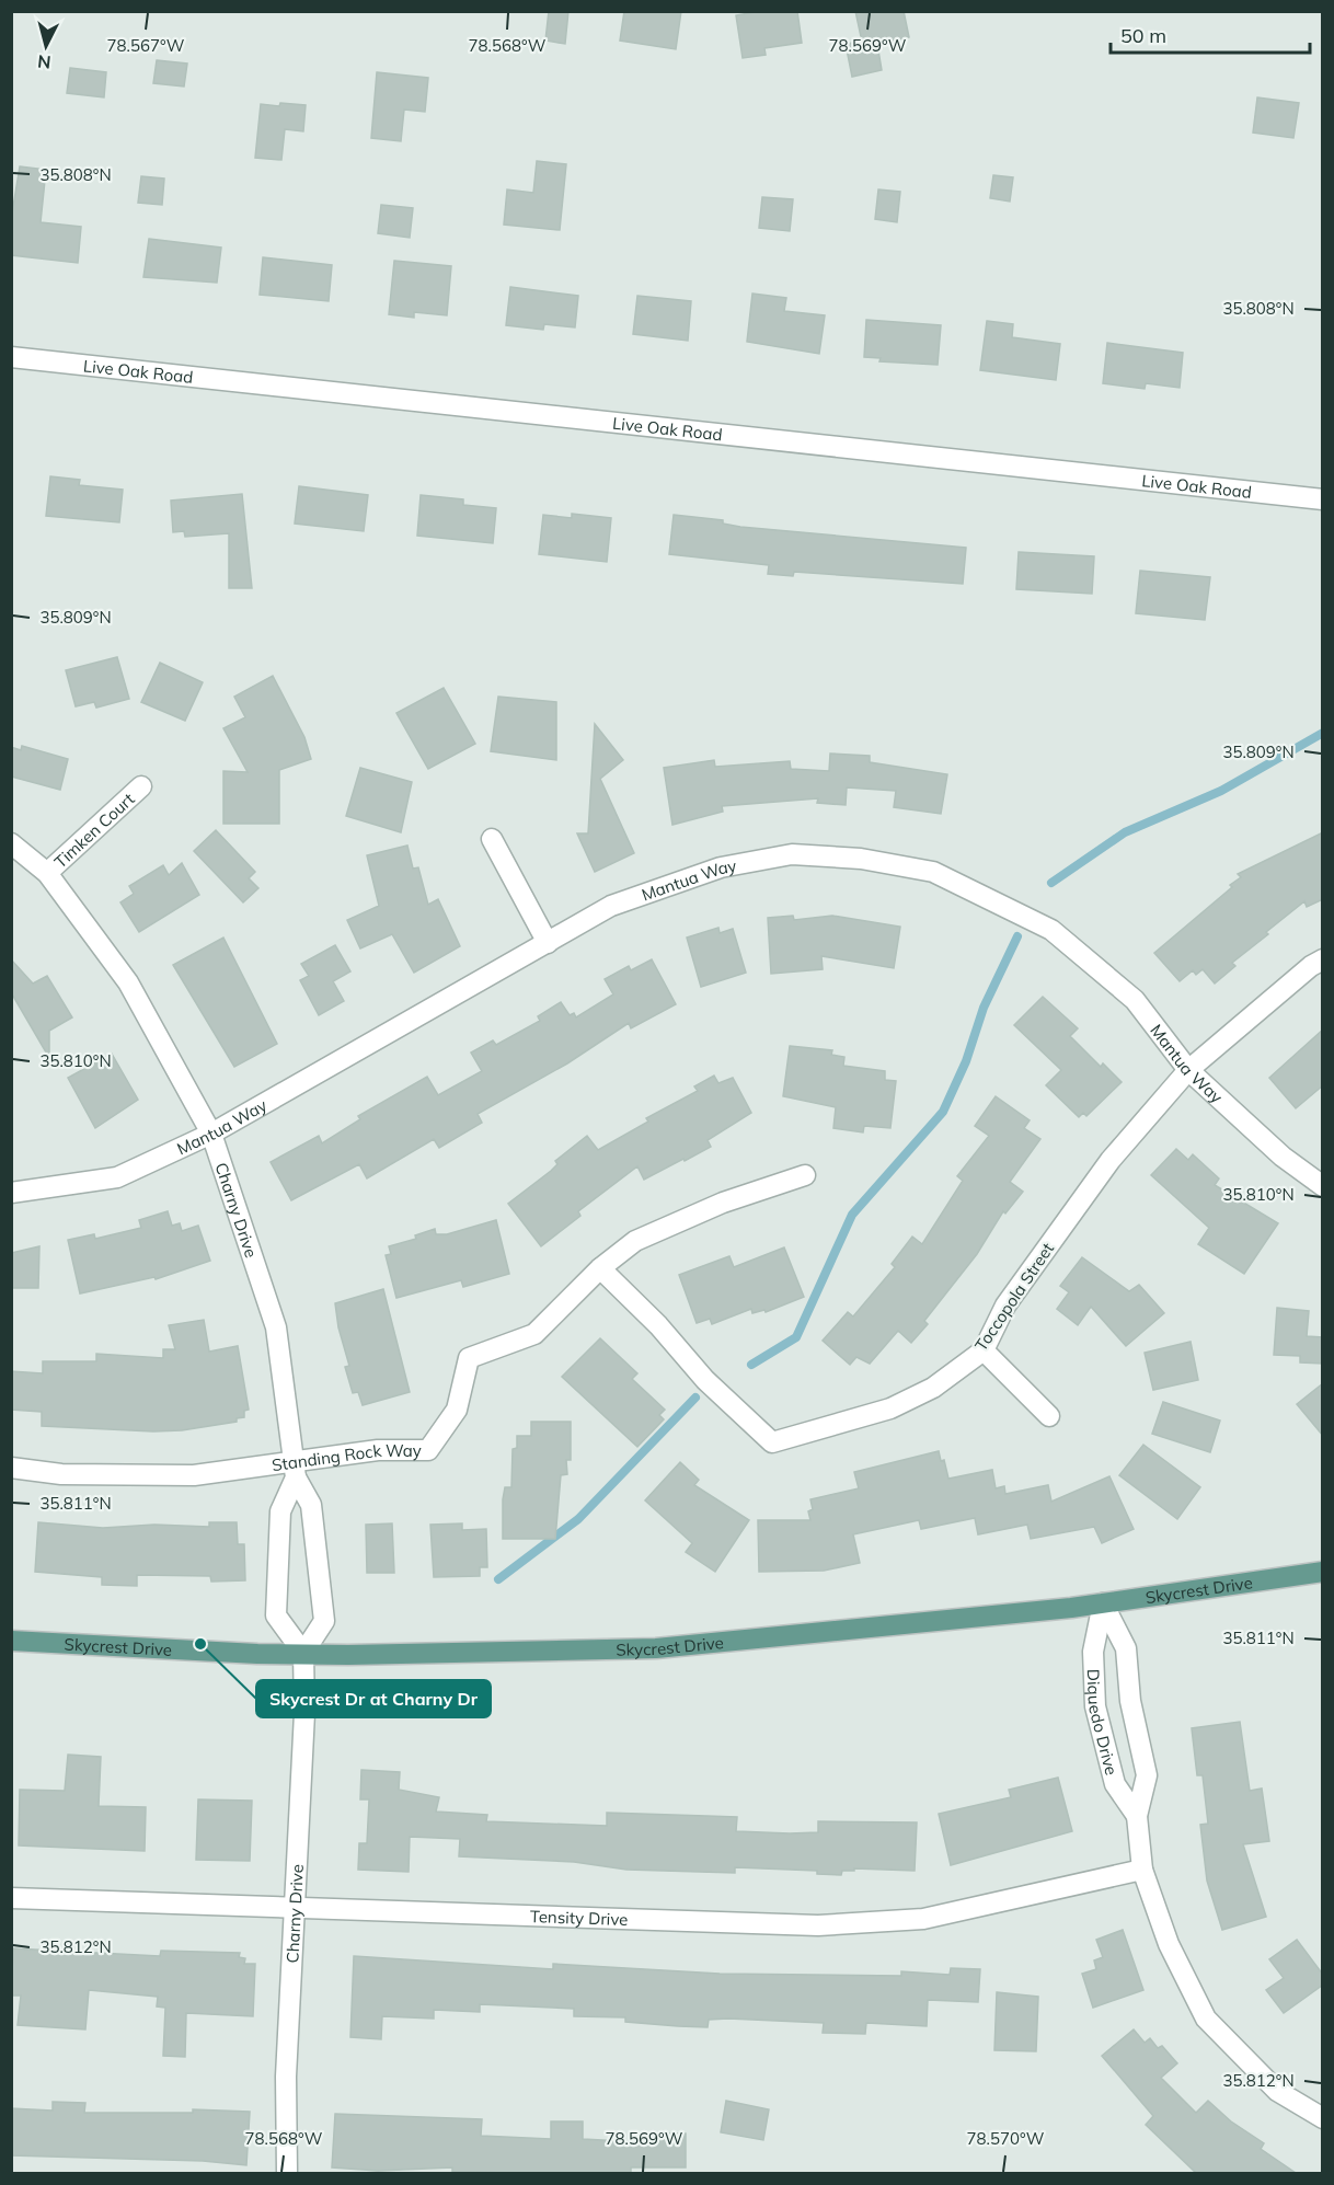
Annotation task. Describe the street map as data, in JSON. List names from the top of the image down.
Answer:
{
  "streets": {
    "main road": ["Skycrest Drive"],
    "street": [
      "Live Oak Road",
      "Timken Court",
      "Mantua Way",
      "Charny Drive",
      "Toccopola Street",
      "Standing Rock Way",
      "Diquedo Drive",
      "Tensity Drive"
    ]
  },
  "crossings": [
    ["Timken Court", "Charny Drive"],
    ["Mantua Way", "Charny Drive"],
    ["Mantua Way", "Toccopola Street"],
    ["Charny Drive", "Standing Rock Way"],
    ["Charny Drive", "Skycrest Drive"],
    ["Charny Drive", "Tensity Drive"],
    ["Toccopola Street", "Standing Rock Way"],
    ["Skycrest Drive", "Diquedo Drive"],
    ["Diquedo Drive", "Tensity Drive"]
  ],
  "places": ["Skycrest Dr at Charny Dr"],
  "scale_bar": "50 m",
  "north": "bottom",
  "coordinates": [
    "78.567°W",
    "78.568°W",
    "78.569°W",
    "35.808°N",
    "35.809°N",
    "35.810°N",
    "35.811°N",
    "35.812°N",
    "78.570°W"
  ]
}
